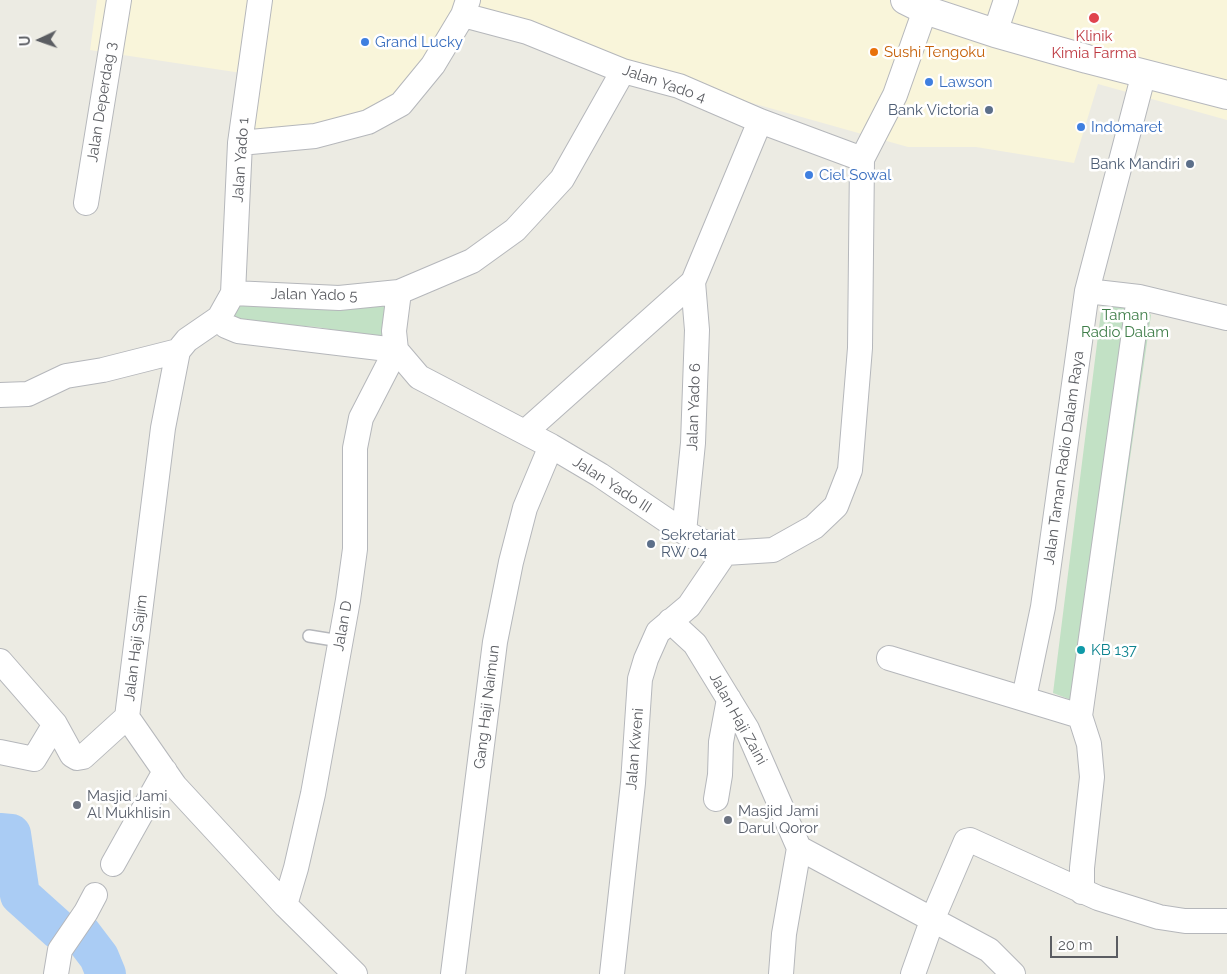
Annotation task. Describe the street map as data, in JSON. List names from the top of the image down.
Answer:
{
  "streets": {
    "street": [
      "Jalan Yado 4",
      "Jalan Deperdag 3",
      "Jalan Yado 1",
      "Jalan Yado 5",
      "Jalan Yado 6",
      "Jalan Taman Radio Dalam Raya",
      "Jalan Yado III",
      "Jalan D",
      "Jalan Haji Sajim",
      "Gang Haji Naimun",
      "Jalan Haji Zaini",
      "Jalan Kweni"
    ]
  },
  "crossings": [
    ["Jalan Yado 4", "Jalan Yado 5"],
    ["Jalan Yado 4", "Jalan Yado 6"],
    ["Jalan Yado 1", "Jalan Yado 5"],
    ["Jalan Yado 6", "Jalan Yado III"],
    ["Jalan Yado III", "Jalan D"],
    ["Jalan Yado III", "Gang Haji Naimun"],
    ["Jalan Yado III", "Jalan Kweni"],
    ["Jalan D", "Jalan Haji Sajim"],
    ["Jalan Haji Zaini", "Jalan Kweni"]
  ],
  "parks": ["Taman Radio Dalam"],
  "places": [
    "Klinik Kimia Farma",
    "Grand Lucky",
    "Sushi Tengoku",
    "Lawson",
    "Bank Victoria",
    "Indomaret",
    "Bank Mandiri",
    "Ciel Sowal",
    "Sekretariat RW 04",
    "KB 137",
    "Masjid Jami Al Mukhlisin",
    "Masjid Jami Darul Qoror"
  ],
  "scale_bar": "20 m",
  "north": "left"
}
